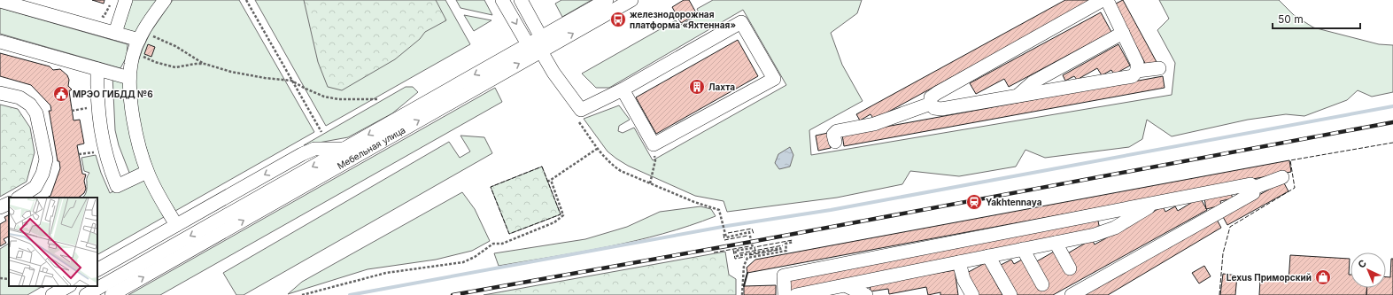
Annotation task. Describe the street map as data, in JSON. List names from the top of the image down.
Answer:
{
  "streets": {
    "street": ["Мебельная улица"]
  },
  "places": {
    "bus stop": ["железнодорожная платформа «Яхтенная»"],
    "building": ["Лахта"],
    "public building": ["МРЭО ГИБДД №6"],
    "station": ["Yakhtennaya"],
    "shop": ["Lexus Приморский"]
  },
  "scale_bar": "50 m",
  "north": "top left"
}
